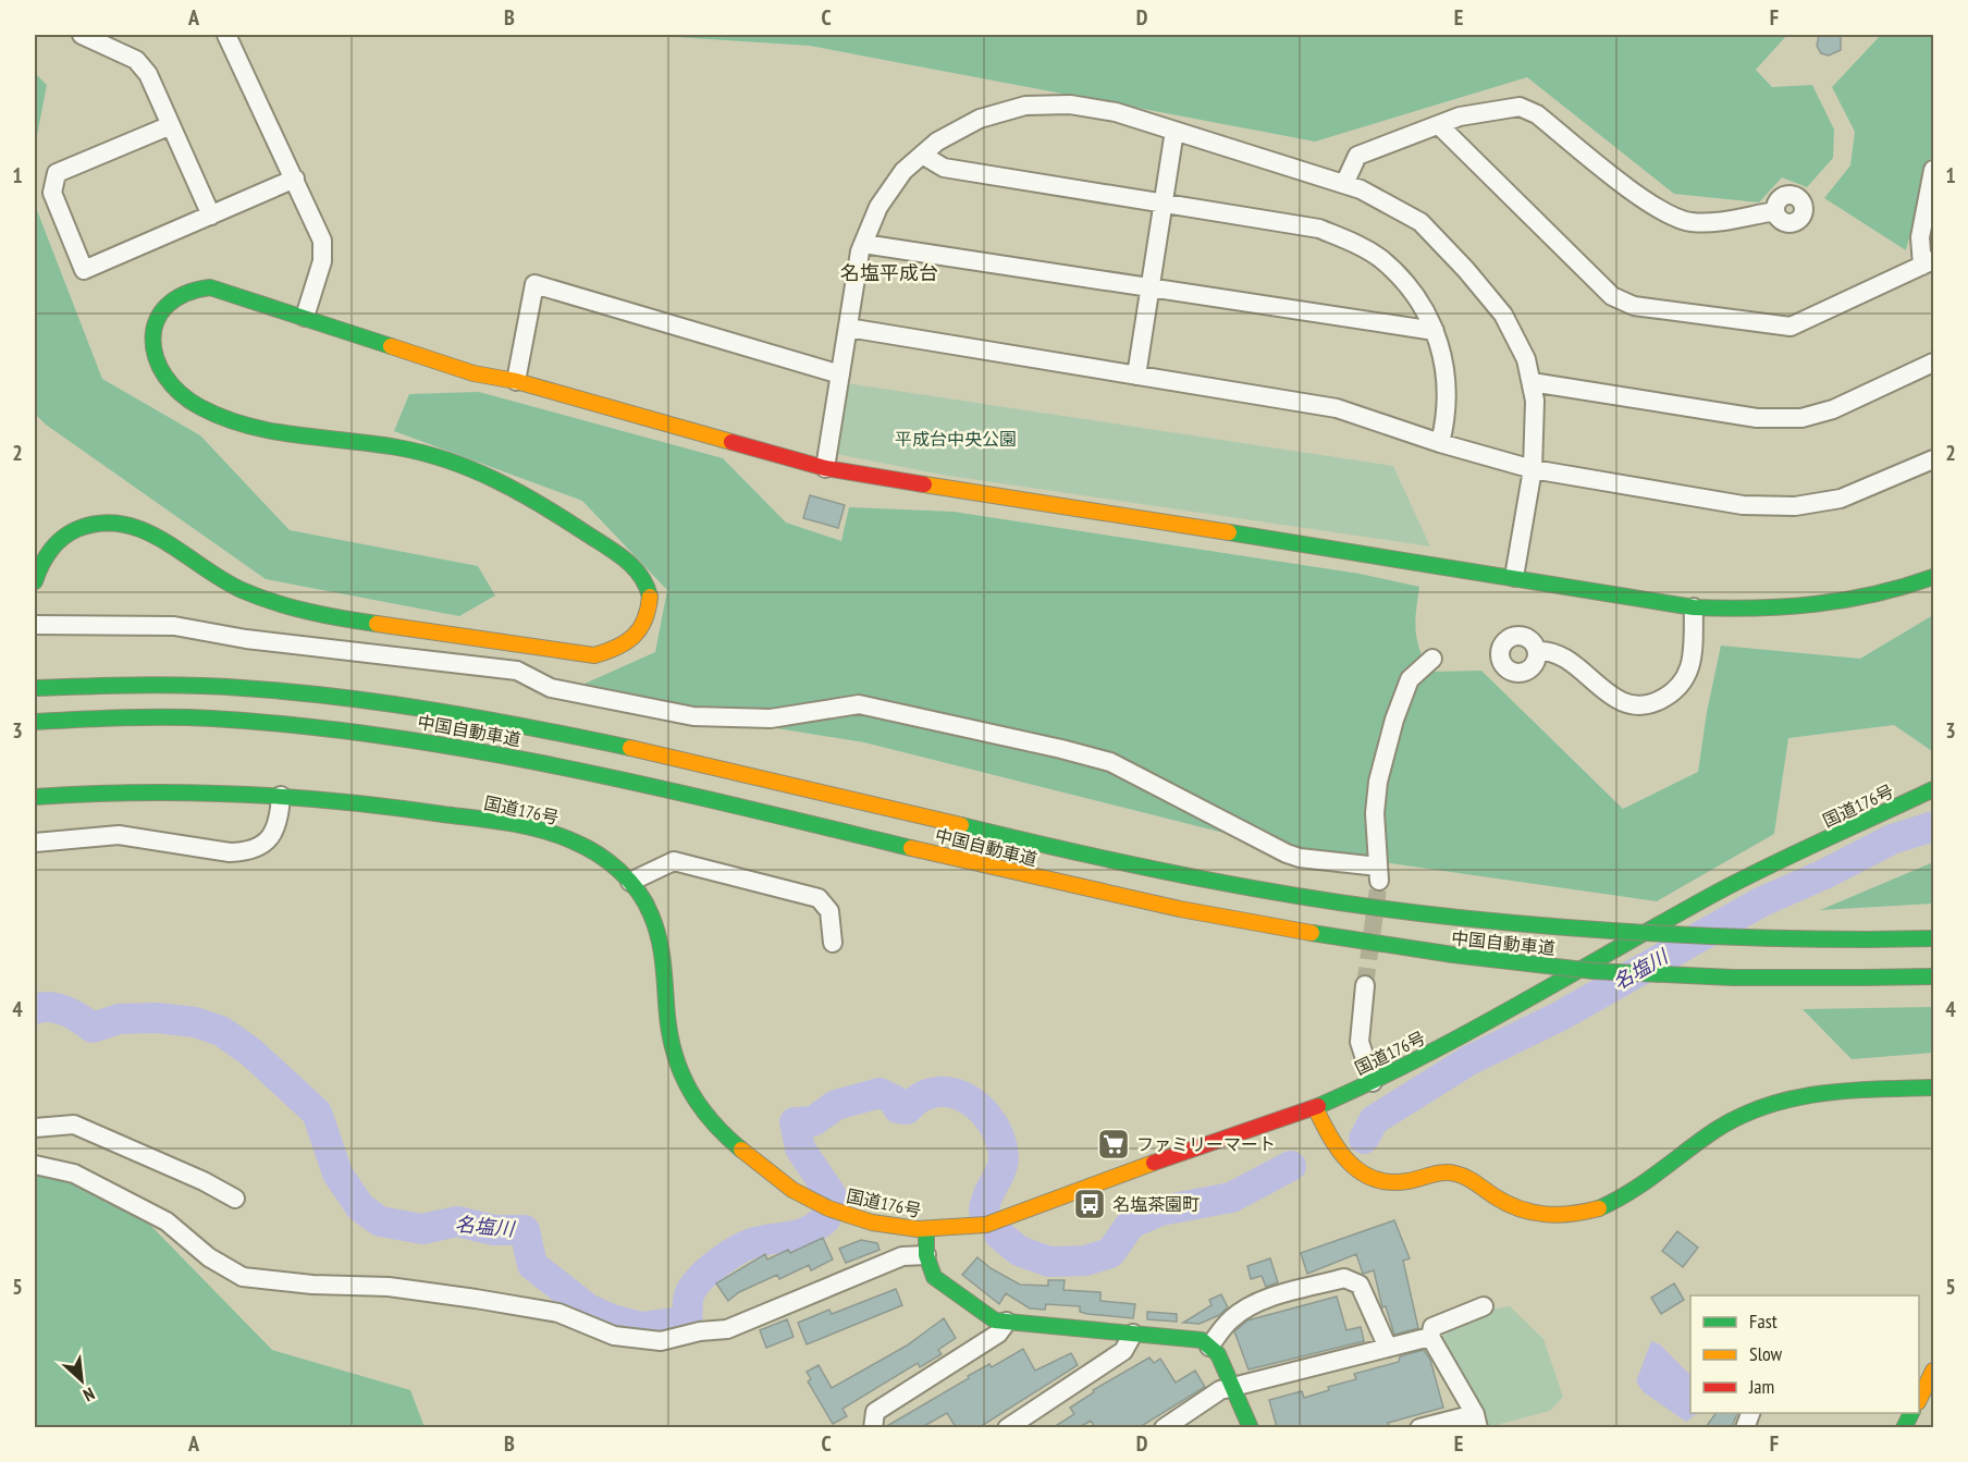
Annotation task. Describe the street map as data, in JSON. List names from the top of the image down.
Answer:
{
  "streets": {
    "main road": ["中国自動車道", "国道176号"]
  },
  "districts": ["名塩平成台"],
  "water": ["名塩川"],
  "parks": ["平成台中央公園"],
  "places": {
    "supermarket": ["ファミリーマート"],
    "bus stop": ["名塩茶園町"]
  },
  "legend": ["Fast", "Slow", "Jam"],
  "north": "bottom right",
  "grid": {
    "columns": [
      "A",
      "B",
      "C",
      "D",
      "E",
      "F"
    ],
    "rows": [
      "1",
      "2",
      "3",
      "4",
      "5"
    ]
  }
}
